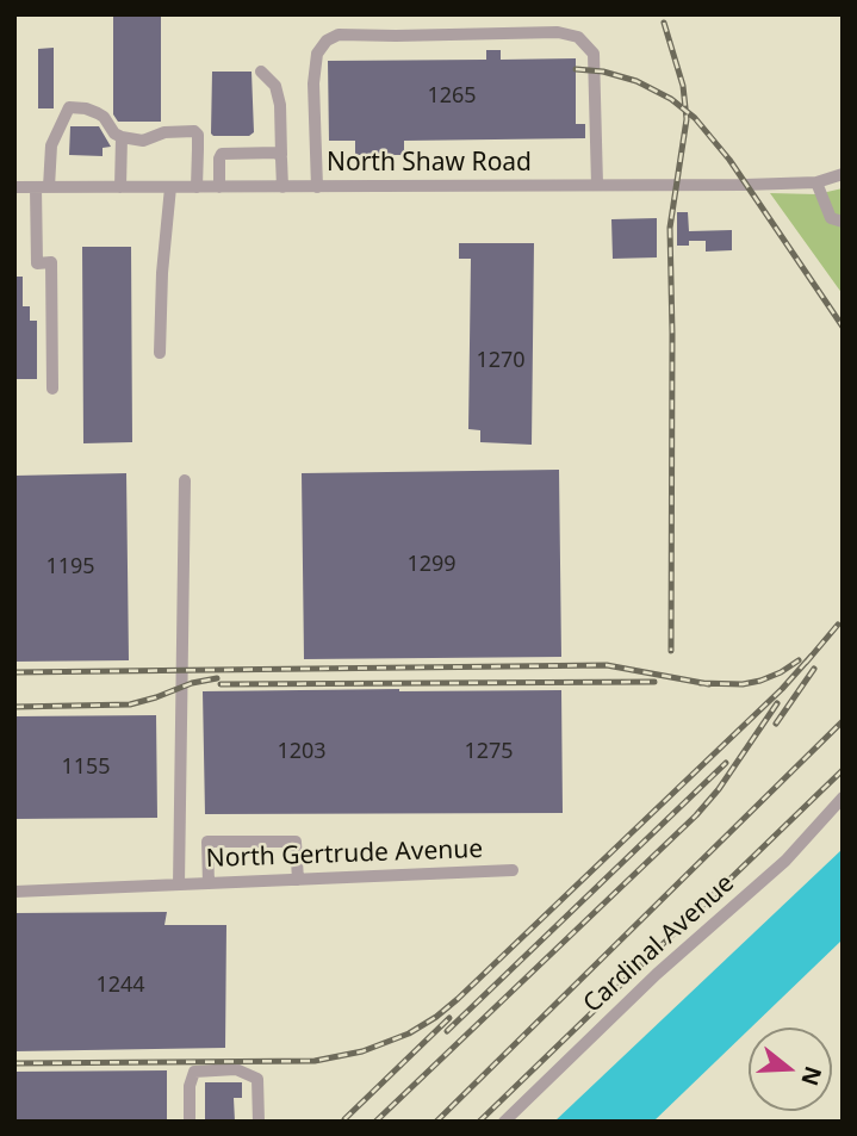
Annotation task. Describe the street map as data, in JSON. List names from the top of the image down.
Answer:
{
  "streets": {
    "street": ["North Shaw Road", "North Gertrude Avenue", "Cardinal Avenue"]
  },
  "house_numbers": [
    "1265",
    "1270",
    "1299",
    "1195",
    "1203",
    "1275",
    "1155",
    "1244"
  ],
  "north": "right"
}
